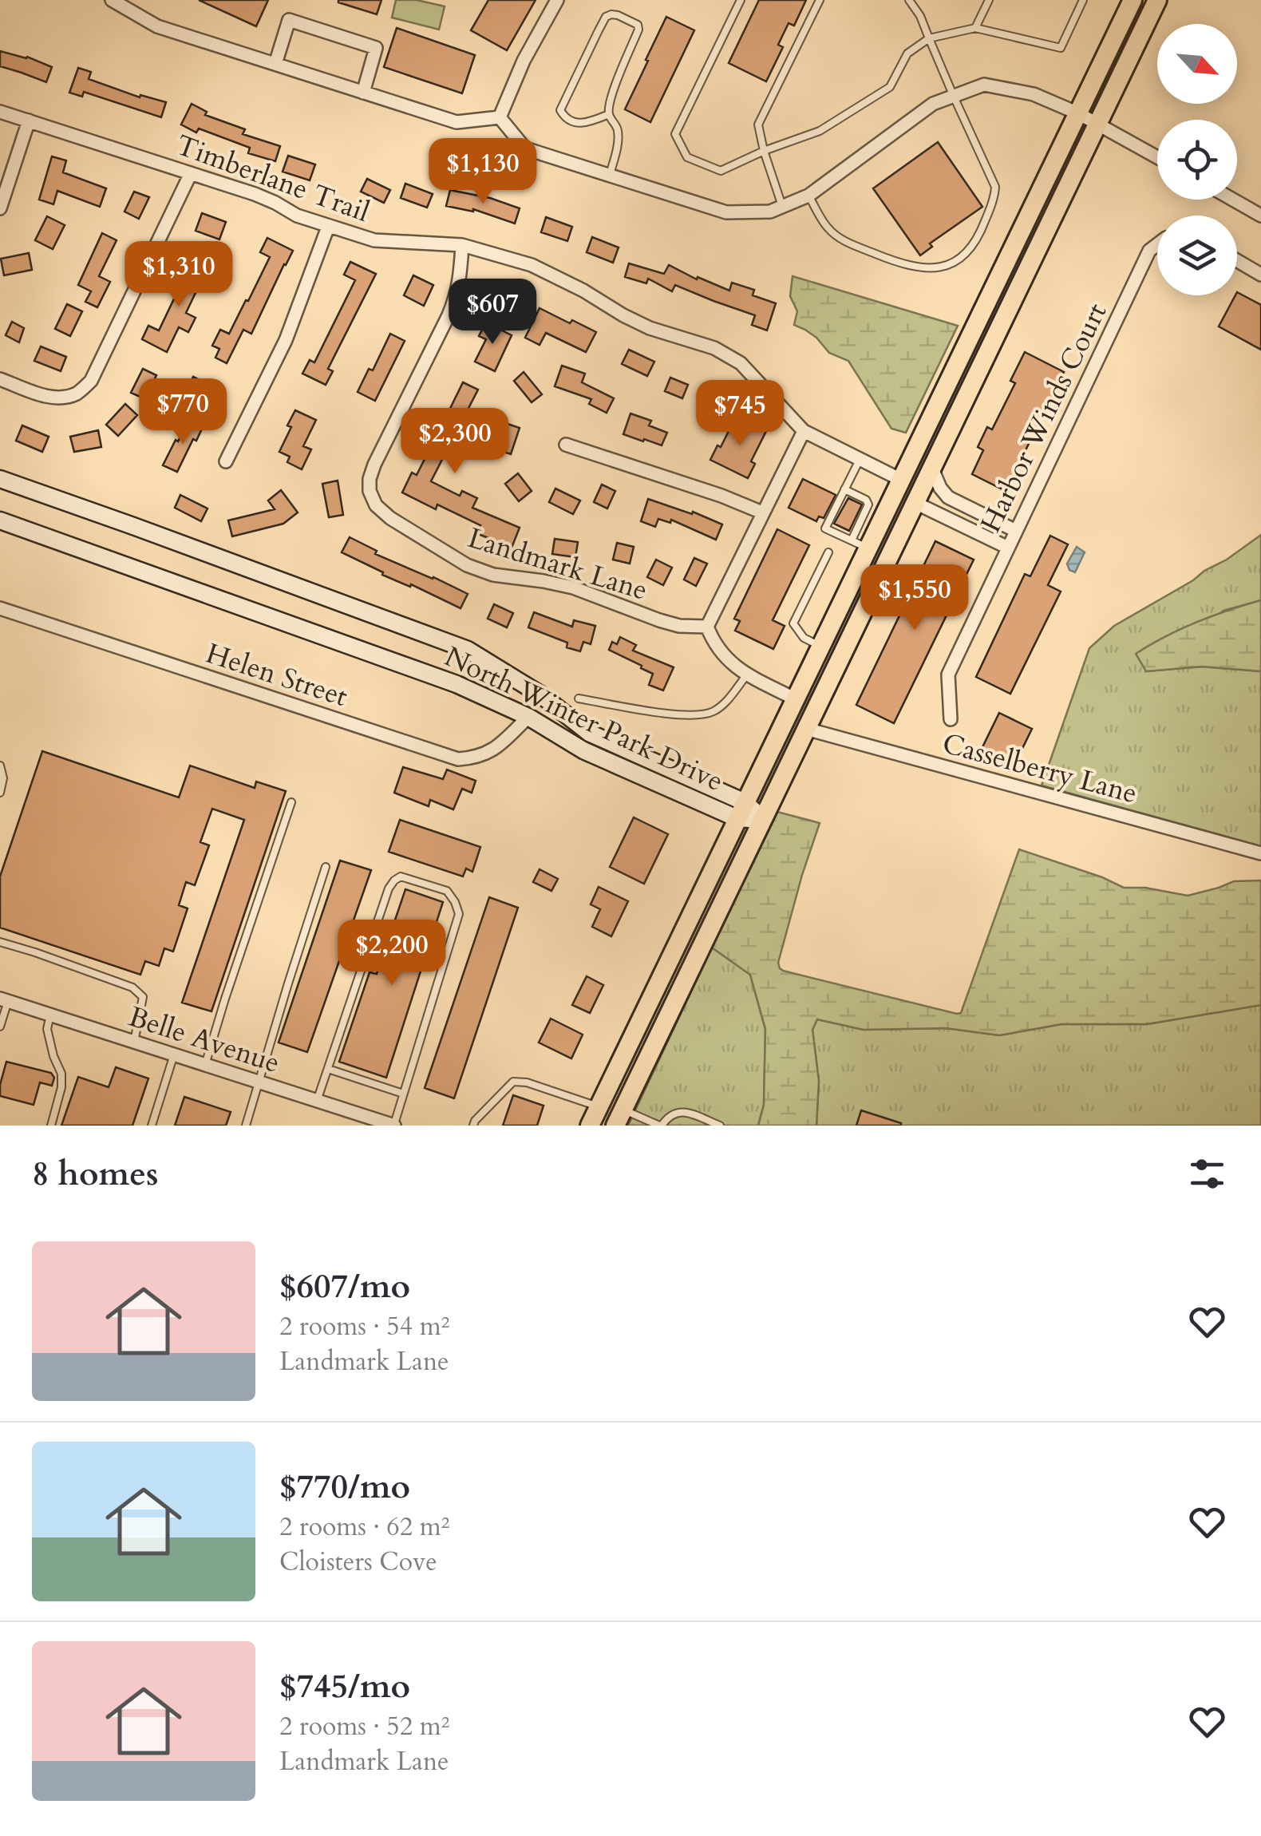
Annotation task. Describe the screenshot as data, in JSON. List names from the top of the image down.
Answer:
{
  "streets": {
    "street": [
      "Timberlane Trail",
      "Harbor Winds Court",
      "Landmark Lane",
      "Helen Street",
      "North Winter Park Drive",
      "Casselberry Lane",
      "Belle Avenue"
    ]
  },
  "crossings": [
    ["Timberlane Trail", "Landmark Lane"],
    ["Helen Street", "North Winter Park Drive"]
  ],
  "north": "bottom right",
  "page": {
    "price": [
      "$1,130",
      "$1,310",
      "$607",
      "$770",
      "$745",
      "$2,300",
      "$1,550",
      "$2,200"
    ],
    "heading": "8 homes",
    "list": [
      {
        "name": "$607/mo",
        "note": "2 rooms · 54 m² · Landmark Lane"
      },
      {
        "name": "$770/mo",
        "note": "2 rooms · 62 m² · Cloisters Cove"
      },
      {
        "name": "$745/mo",
        "note": "2 rooms · 52 m² · Landmark Lane"
      }
    ]
  }
}
